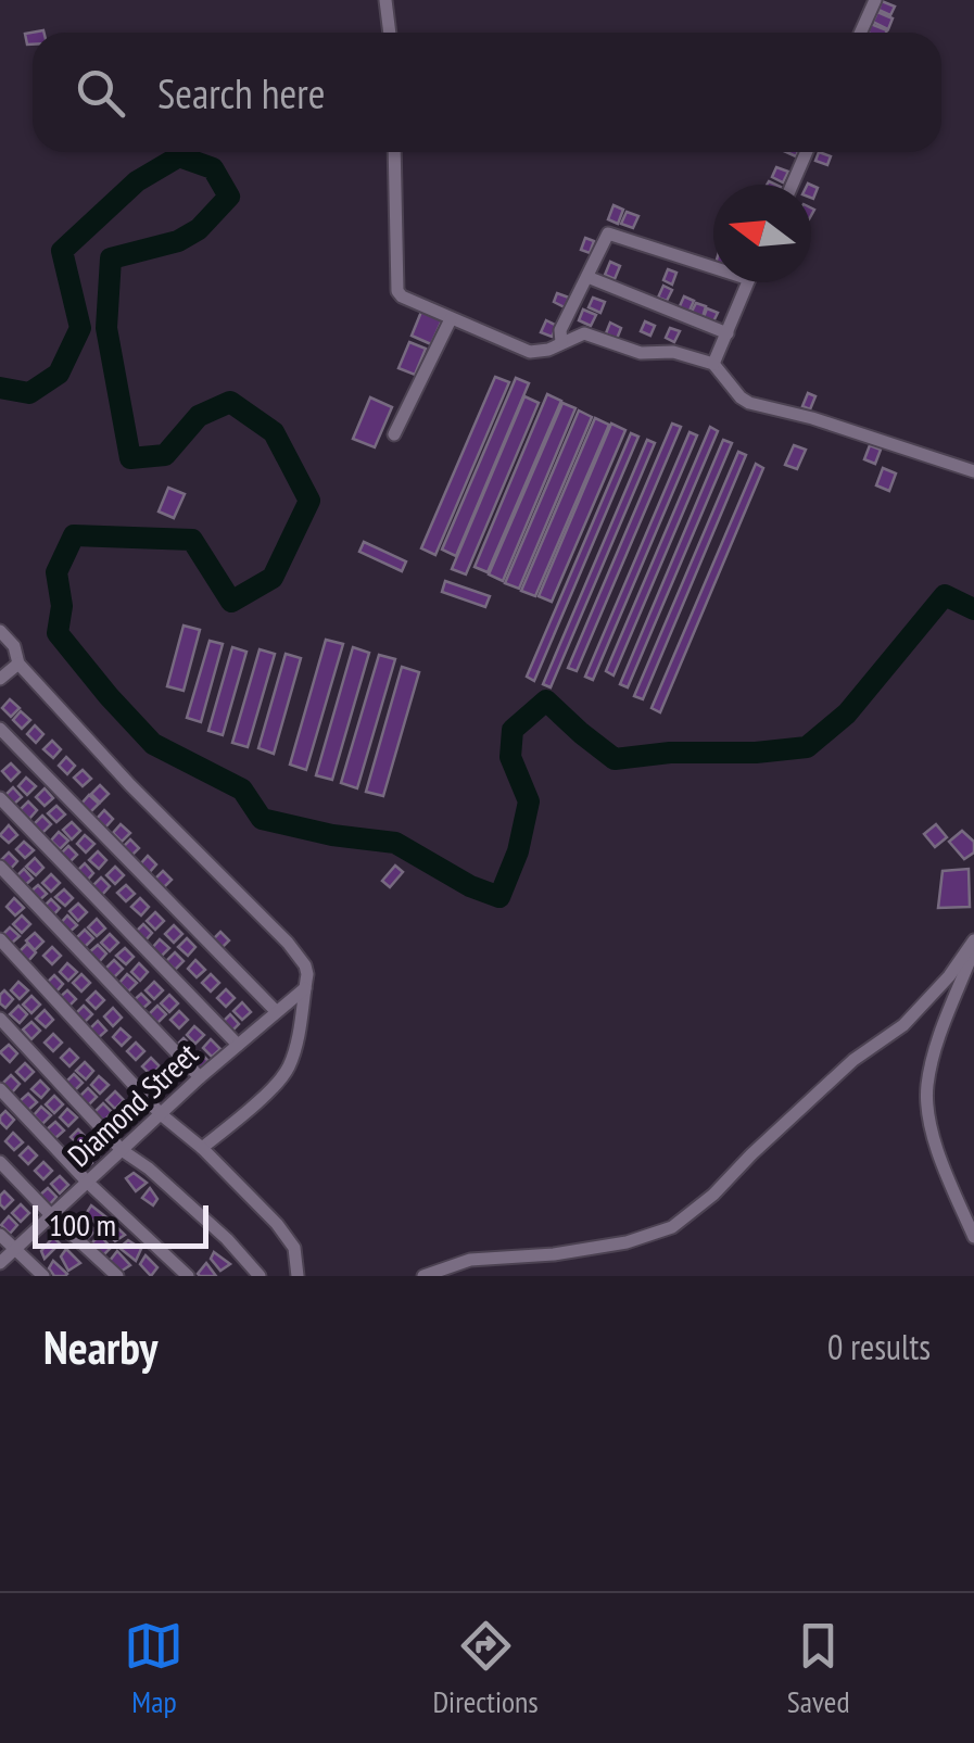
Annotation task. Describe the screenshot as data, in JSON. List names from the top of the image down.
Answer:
{
  "streets": {
    "street": ["Diamond Street"]
  },
  "scale_bar": "100 m",
  "north": "left",
  "page": {
    "search": "Search here",
    "scale": "100 m",
    "heading": ["Nearby", "0 results"],
    "nav": ["Map", "Directions", "Saved"]
  }
}
